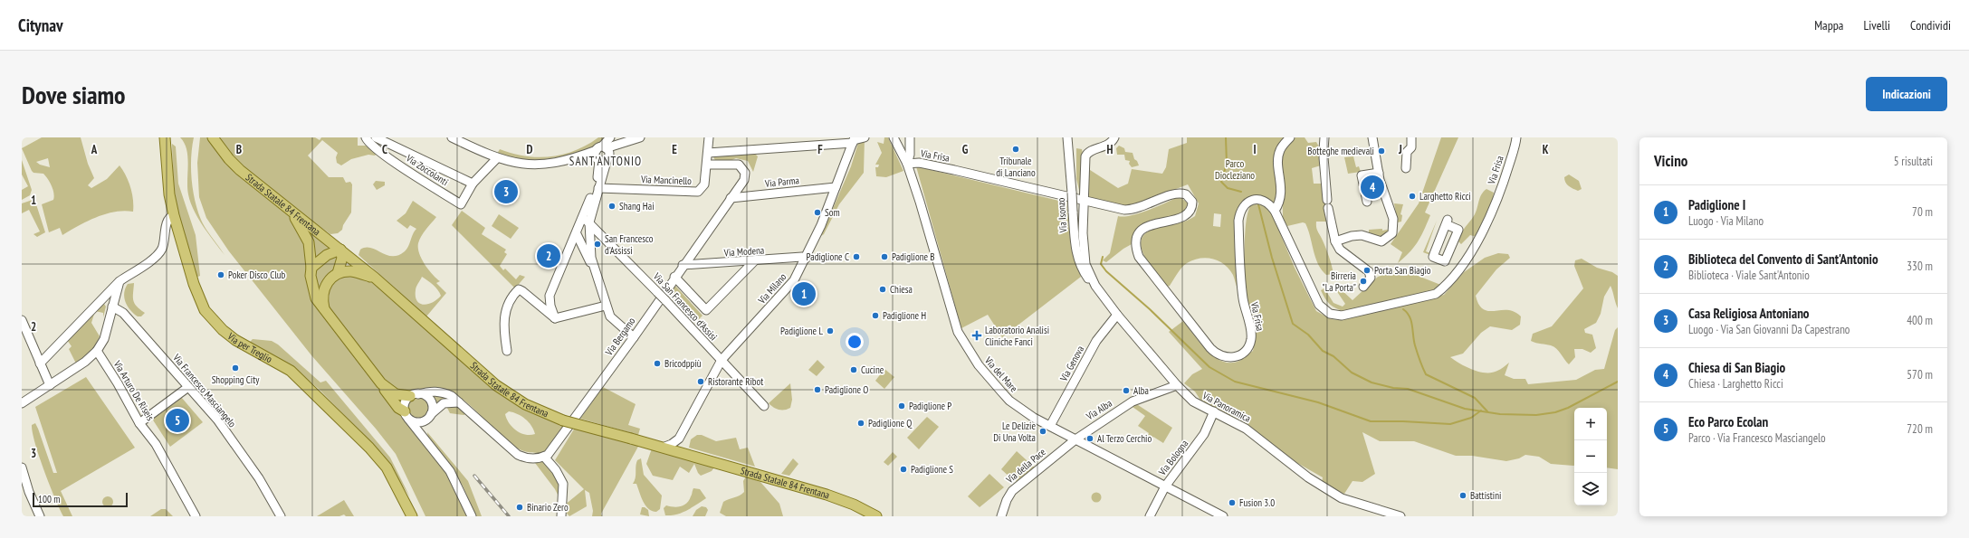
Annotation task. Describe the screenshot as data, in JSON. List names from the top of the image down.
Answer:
{
  "streets": {
    "main road": ["Strada Statale 84 Frentana", "Via per Treglio"],
    "street": [
      "Via Frisa",
      "Via Zoccolanti",
      "Via Mancinello",
      "Via Parma",
      "Via Isonzo",
      "Via Modena",
      "Via Milano",
      "Via San Francesco d'Assisi",
      "Via Bergamo",
      "Via Genova",
      "Via del Mare",
      "Via Arturo De Riseis",
      "Via Francesco Masciangelo",
      "Via Panoramica",
      "Via Alba",
      "Via Bologna",
      "Via della Pace"
    ]
  },
  "crossings": [
    ["Via Frisa", "Via del Mare"],
    ["Via Frisa", "Via Panoramica"],
    ["Via Mancinello", "Via Bergamo"],
    ["Via Parma", "Via Milano"],
    ["Via Parma", "Via Bergamo"],
    ["Via Isonzo", "Via Panoramica"],
    ["Via Modena", "Via Milano"],
    ["Via Modena", "Via Bergamo"],
    ["Via Milano", "Via San Francesco d'Assisi"],
    ["Via Genova", "Via del Mare"],
    ["Via Genova", "Via Panoramica"],
    ["Via del Mare", "Via Alba"],
    ["Via del Mare", "Via Bologna"],
    ["Via del Mare", "Via della Pace"],
    ["Via Panoramica", "Via Alba"],
    ["Via Panoramica", "Via Bologna"],
    ["Via Alba", "Via della Pace"]
  ],
  "districts": ["SANT'ANTONIO"],
  "parks": ["Parco Diocleziano"],
  "places": {
    "other": [
      "Tribunale di Lanciano",
      "Botteghe medievali",
      "Larghetto Ricci",
      "Shang Hai",
      "Som",
      "San Francesco d'Assissi",
      "Padiglione C",
      "Padiglione B",
      "Porta San Biagio",
      "Poker Disco Club",
      "Birreria \"La Porta\"",
      "Chiesa",
      "Padiglione H",
      "Padiglione L",
      "Bricodppiù",
      "Shopping City",
      "Cucine",
      "Ristorante Ribot",
      "Padiglione O",
      "Alba",
      "Padiglione P",
      "Padiglione Q",
      "Le Delizie Di Una Volta",
      "Al Terzo Cerchio",
      "Padiglione S",
      "Battistini",
      "Fusion 3.0",
      "Binario Zero"
    ],
    "health": ["Laboratorio Analisi Cliniche Fanci"]
  },
  "scale_bar": "100 m",
  "page": {
    "header": "Citynav",
    "nav": ["Mappa", "Livelli", "Condividi"],
    "buttons": "Indicazioni",
    "title": "Dove siamo",
    "heading": ["Vicino", "5 risultati"],
    "pins": [
      "4",
      "3",
      "2",
      "1",
      "5"
    ],
    "list": [
      {
        "mark": "1",
        "name": "Padiglione I",
        "note": "Luogo · Via Milano",
        "value": "70 m"
      },
      {
        "mark": "2",
        "name": "Biblioteca del Convento di Sant'Antonio",
        "note": "Biblioteca · Viale Sant'Antonio",
        "value": "330 m"
      },
      {
        "mark": "3",
        "name": "Casa Religiosa Antoniano",
        "note": "Luogo · Via San Giovanni Da Capestrano",
        "value": "400 m"
      },
      {
        "mark": "4",
        "name": "Chiesa di San Biagio",
        "note": "Chiesa · Larghetto Ricci",
        "value": "570 m"
      },
      {
        "mark": "5",
        "name": "Eco Parco Ecolan",
        "note": "Parco · Via Francesco Masciangelo",
        "value": "720 m"
      }
    ],
    "map_buttons": ["+", "−"],
    "scale": "100 m"
  },
  "grid": {
    "columns": [
      "A",
      "B",
      "C",
      "D",
      "E",
      "F",
      "G",
      "H",
      "I",
      "J",
      "K"
    ],
    "rows": ["1", "2", "3"]
  }
}
